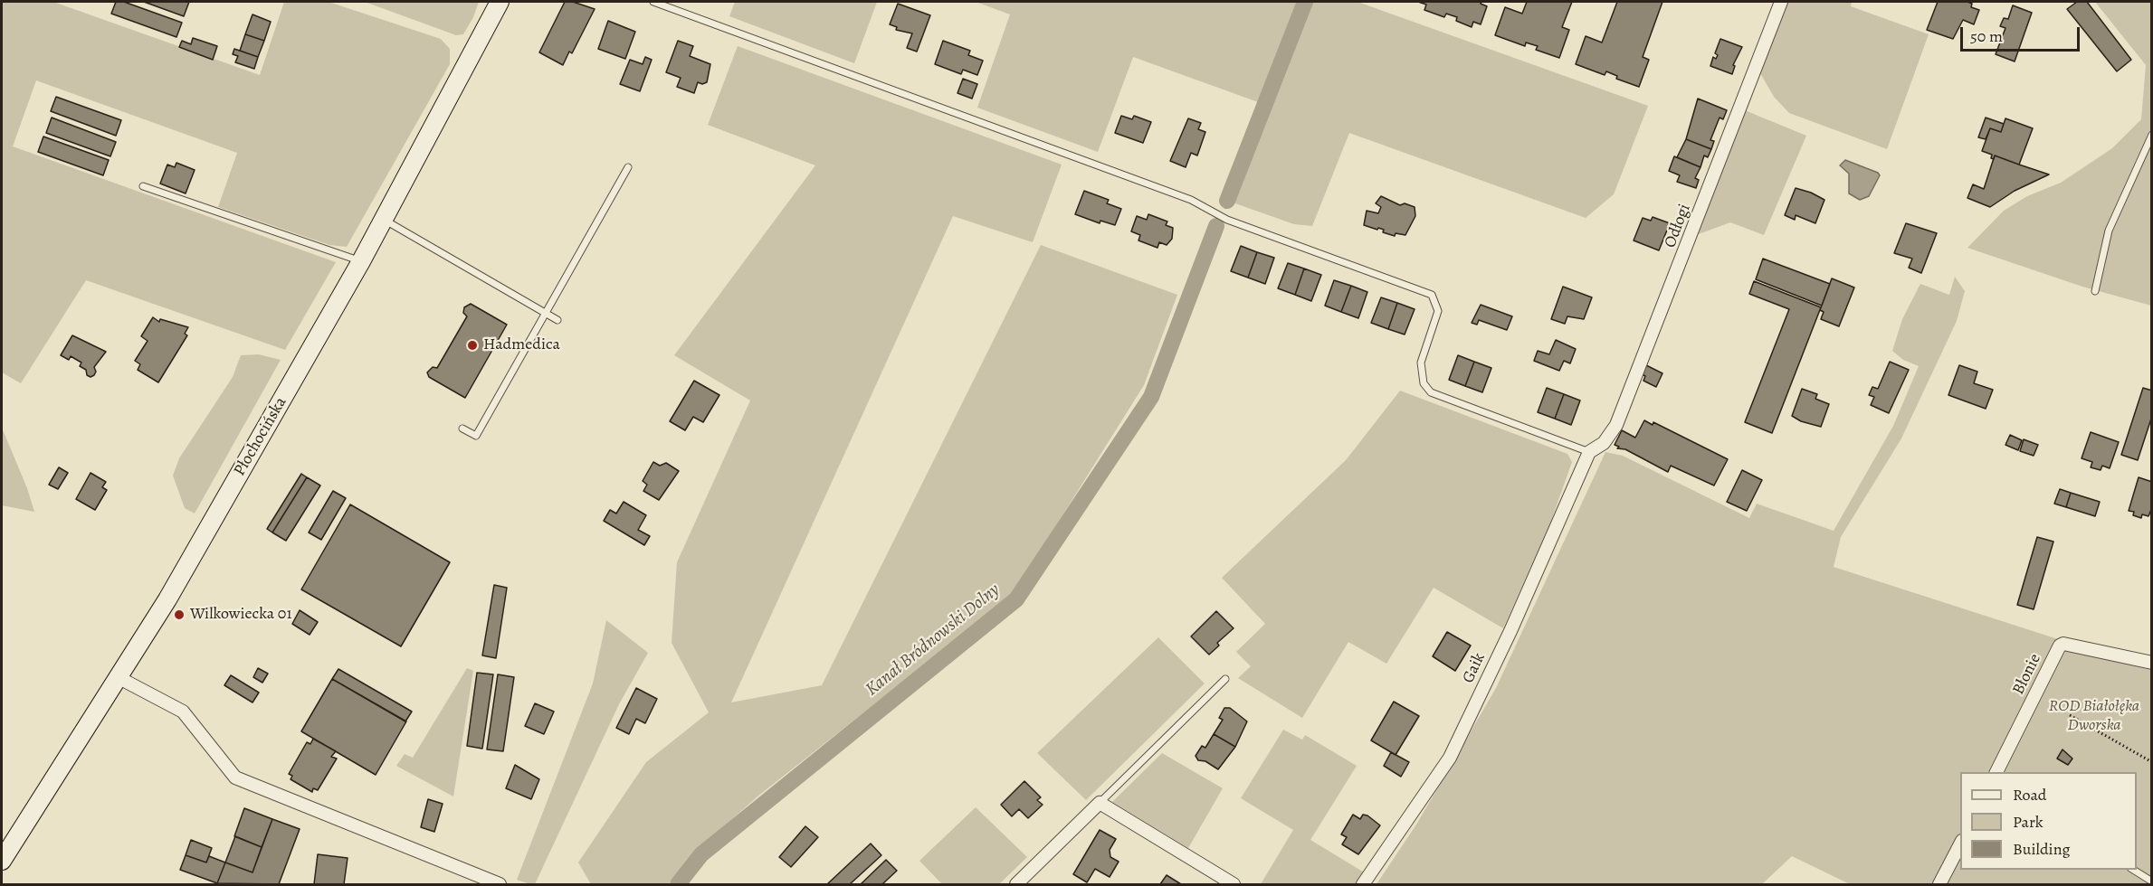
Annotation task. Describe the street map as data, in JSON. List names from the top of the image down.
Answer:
{
  "streets": {
    "main road": ["Płochocińska"],
    "street": ["Odłogi", "Gaik", "Błonie"]
  },
  "crossings": [
    ["Odłogi", "Gaik"]
  ],
  "water": ["Kanał Bródnowski Dolny"],
  "parks": ["ROD Białołęka Dworska"],
  "places": ["Hadmedica", "Wilkowiecka 01"],
  "legend": ["Road", "Park", "Building"],
  "scale_bar": "50 m"
}
